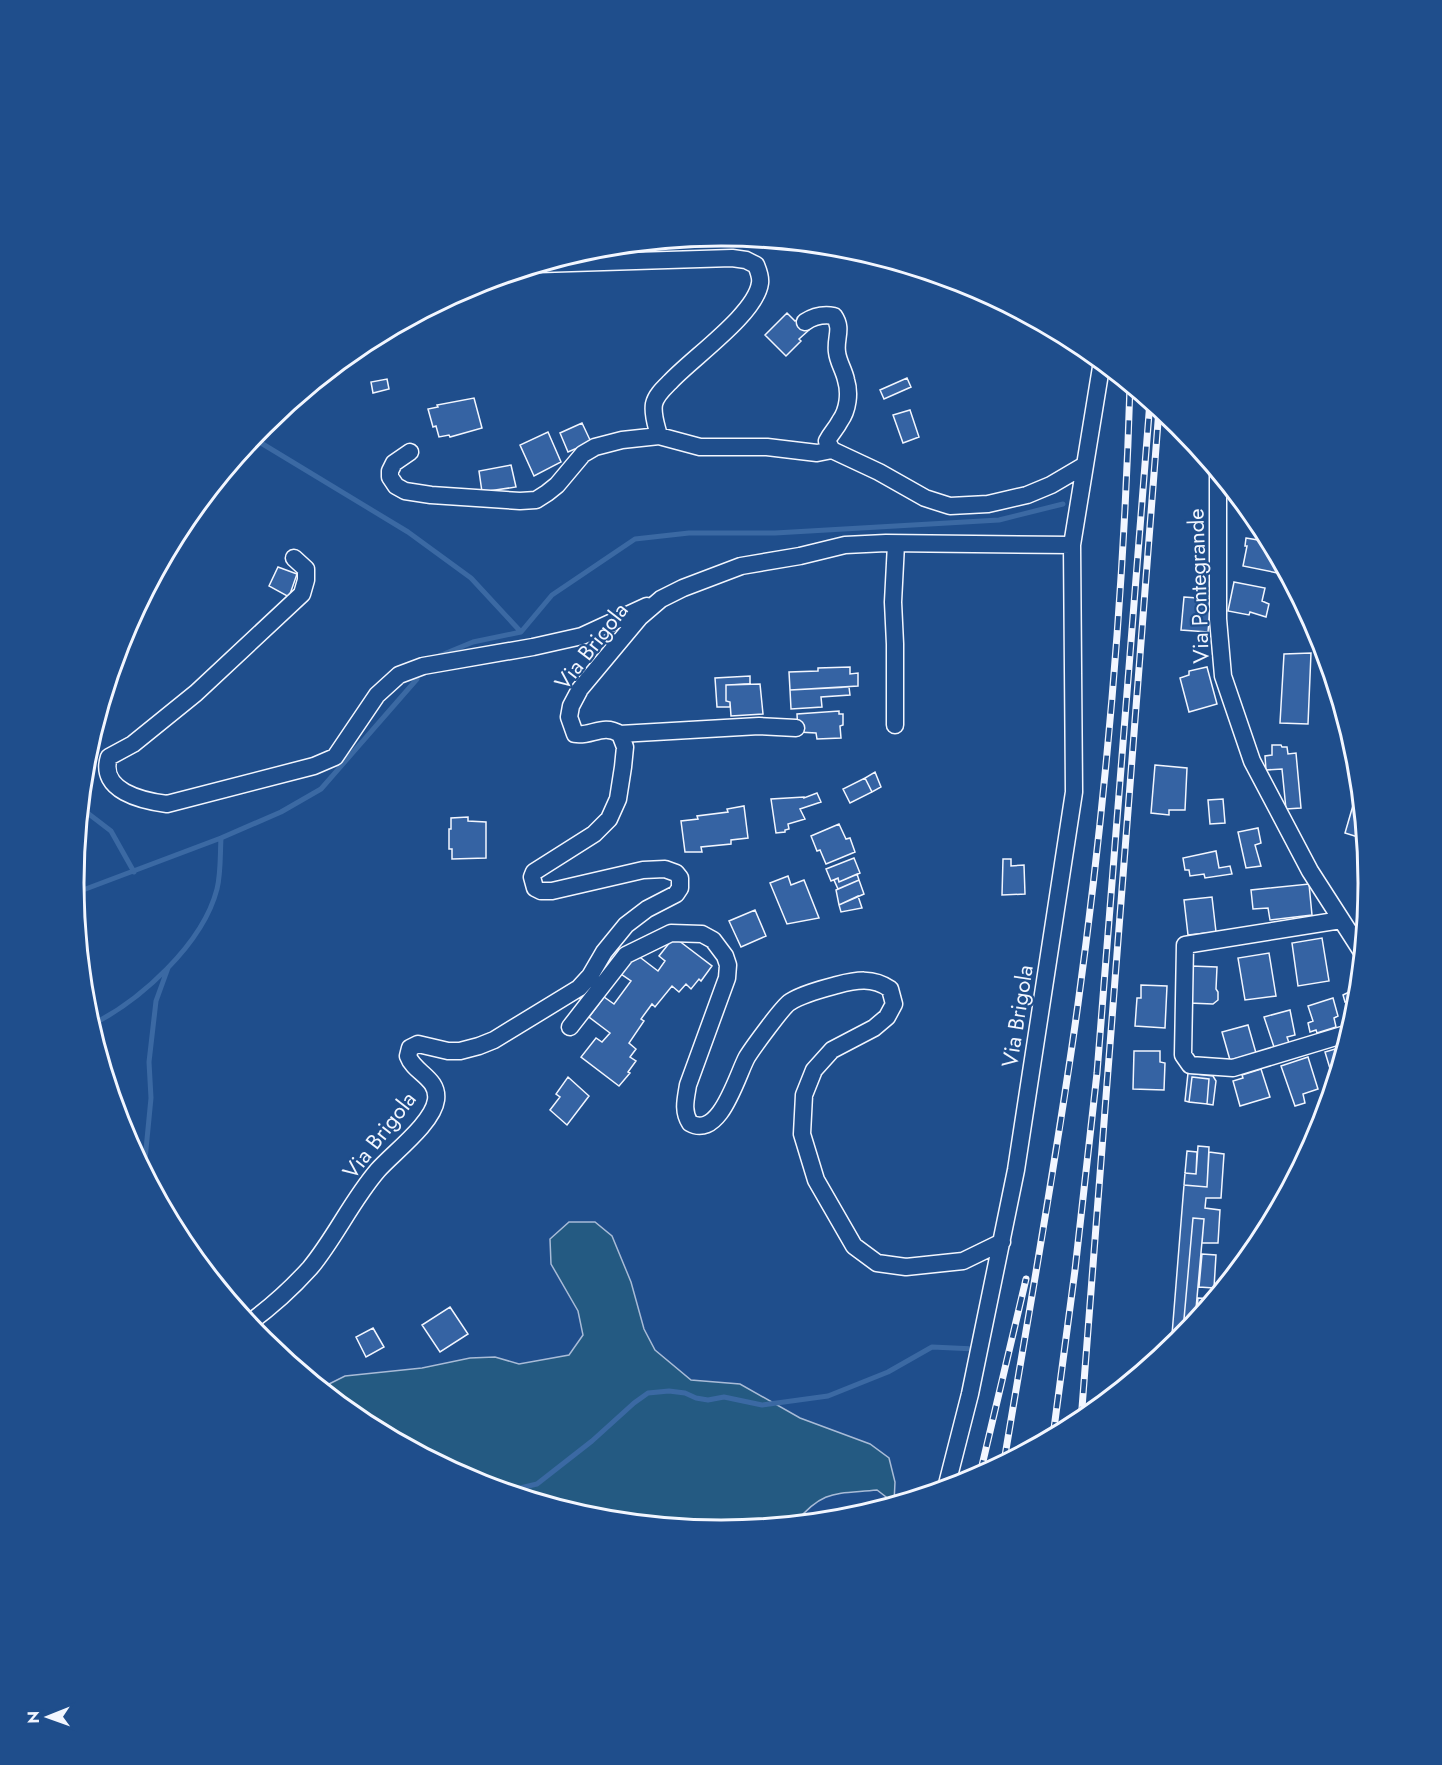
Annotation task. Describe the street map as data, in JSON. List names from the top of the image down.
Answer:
{
  "streets": {
    "street": ["Via Pontegrande", "Via Brigola"]
  },
  "north": "left"
}
